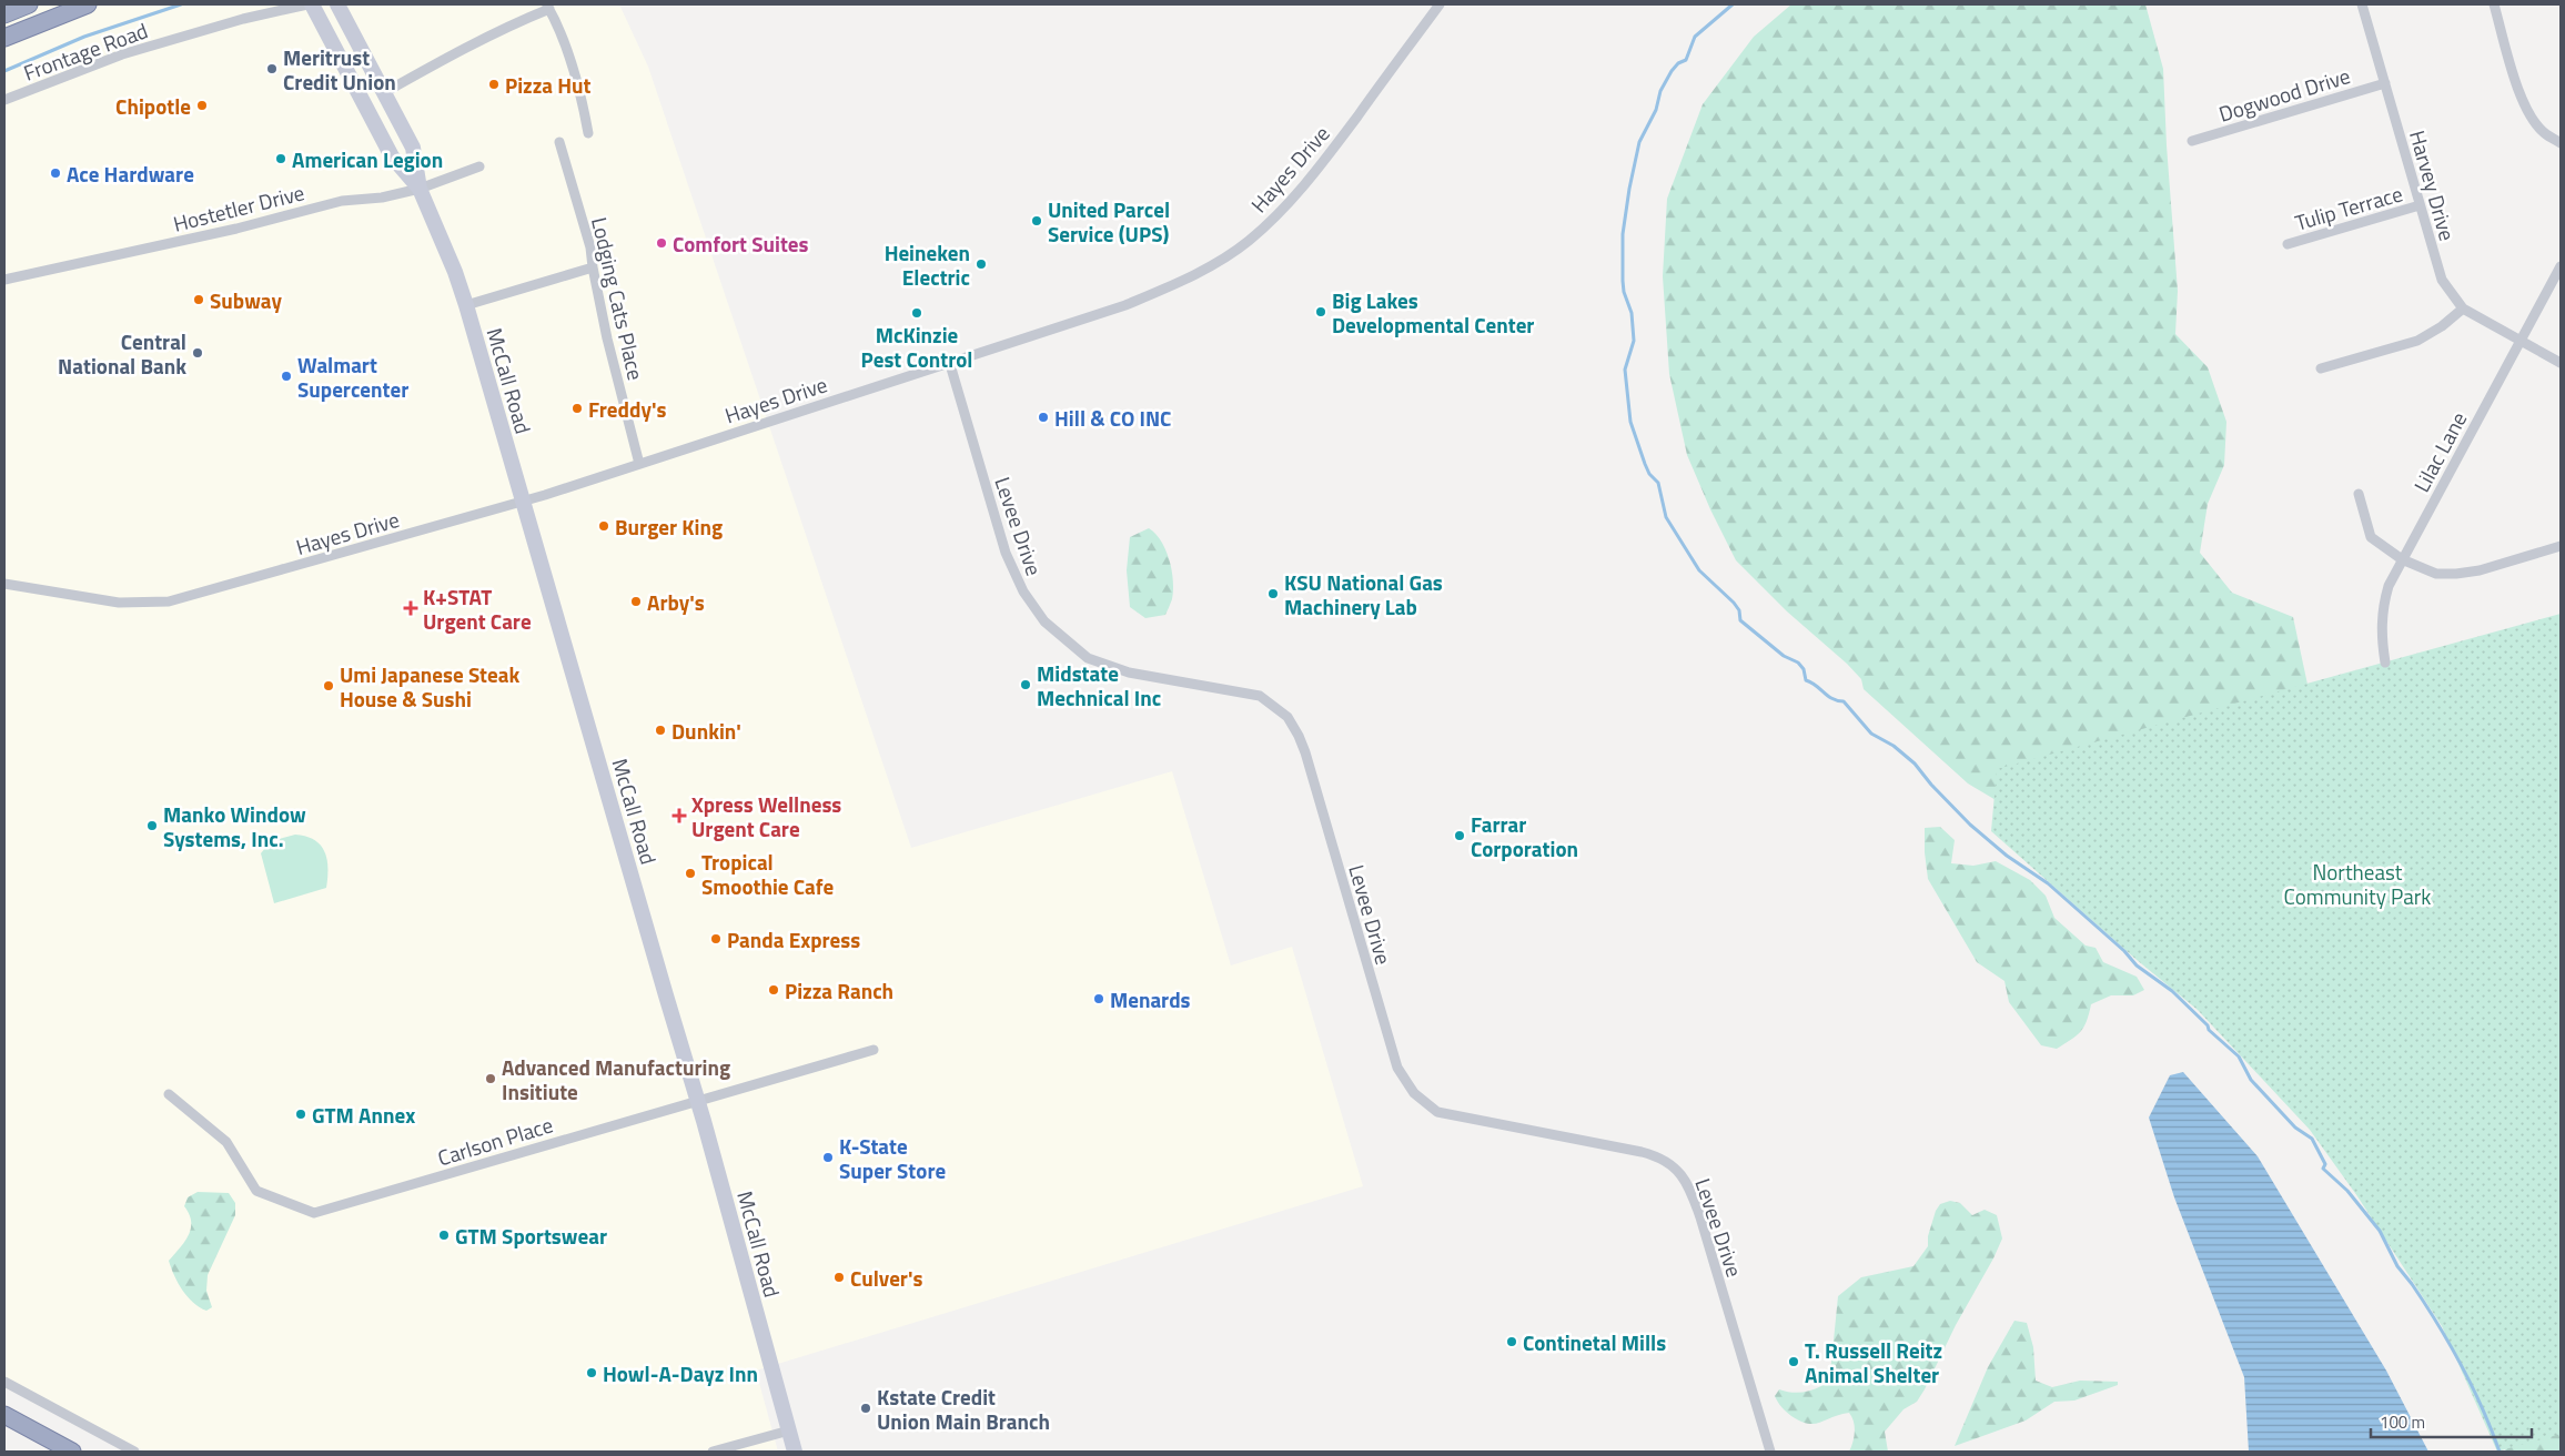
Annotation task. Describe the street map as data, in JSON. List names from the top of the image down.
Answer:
{
  "streets": {
    "main road": ["McCall Road"],
    "street": [
      "Frontage Road",
      "Dogwood Drive",
      "Hayes Drive",
      "Harvey Drive",
      "Hostetler Drive",
      "Tulip Terrace",
      "Lodging Cats Place",
      "Lilac Lane",
      "Levee Drive",
      "Carlson Place"
    ]
  },
  "crossings": [
    ["Frontage Road", "McCall Road"],
    ["Dogwood Drive", "Harvey Drive"],
    ["Hayes Drive", "Lodging Cats Place"],
    ["Hayes Drive", "McCall Road"],
    ["Hayes Drive", "Levee Drive"],
    ["Harvey Drive", "Tulip Terrace"],
    ["Harvey Drive", "Lilac Lane"],
    ["Hostetler Drive", "McCall Road"],
    ["McCall Road", "Carlson Place"]
  ],
  "parks": ["Northeast Community Park"],
  "places": {
    "other": [
      "Meritrust Credit Union",
      "Pizza Hut",
      "Chipotle",
      "American Legion",
      "Ace Hardware",
      "United Parcel Service (UPS)",
      "Comfort Suites",
      "Heineken Electric",
      "Subway",
      "Big Lakes Developmental Center",
      "McKinzie Pest Control",
      "Central National Bank",
      "Walmart Supercenter",
      "Freddy's",
      "Hill & CO INC",
      "Burger King",
      "KSU National Gas Machinery Lab",
      "Arby's",
      "Midstate Mechnical Inc",
      "Umi Japanese Steak House & Sushi",
      "Dunkin'",
      "Manko Window Systems, Inc.",
      "Farrar Corporation",
      "Tropical Smoothie Cafe",
      "Panda Express",
      "Pizza Ranch",
      "Menards",
      "Advanced Manufacturing Insitiute",
      "GTM Annex",
      "K-State Super Store",
      "GTM Sportswear",
      "Culver's",
      "Continetal Mills",
      "T. Russell Reitz Animal Shelter",
      "Howl-A-Dayz Inn",
      "Kstate Credit Union Main Branch"
    ],
    "health": ["K+STAT Urgent Care", "Xpress Wellness Urgent Care"]
  },
  "scale_bar": "100 m"
}
